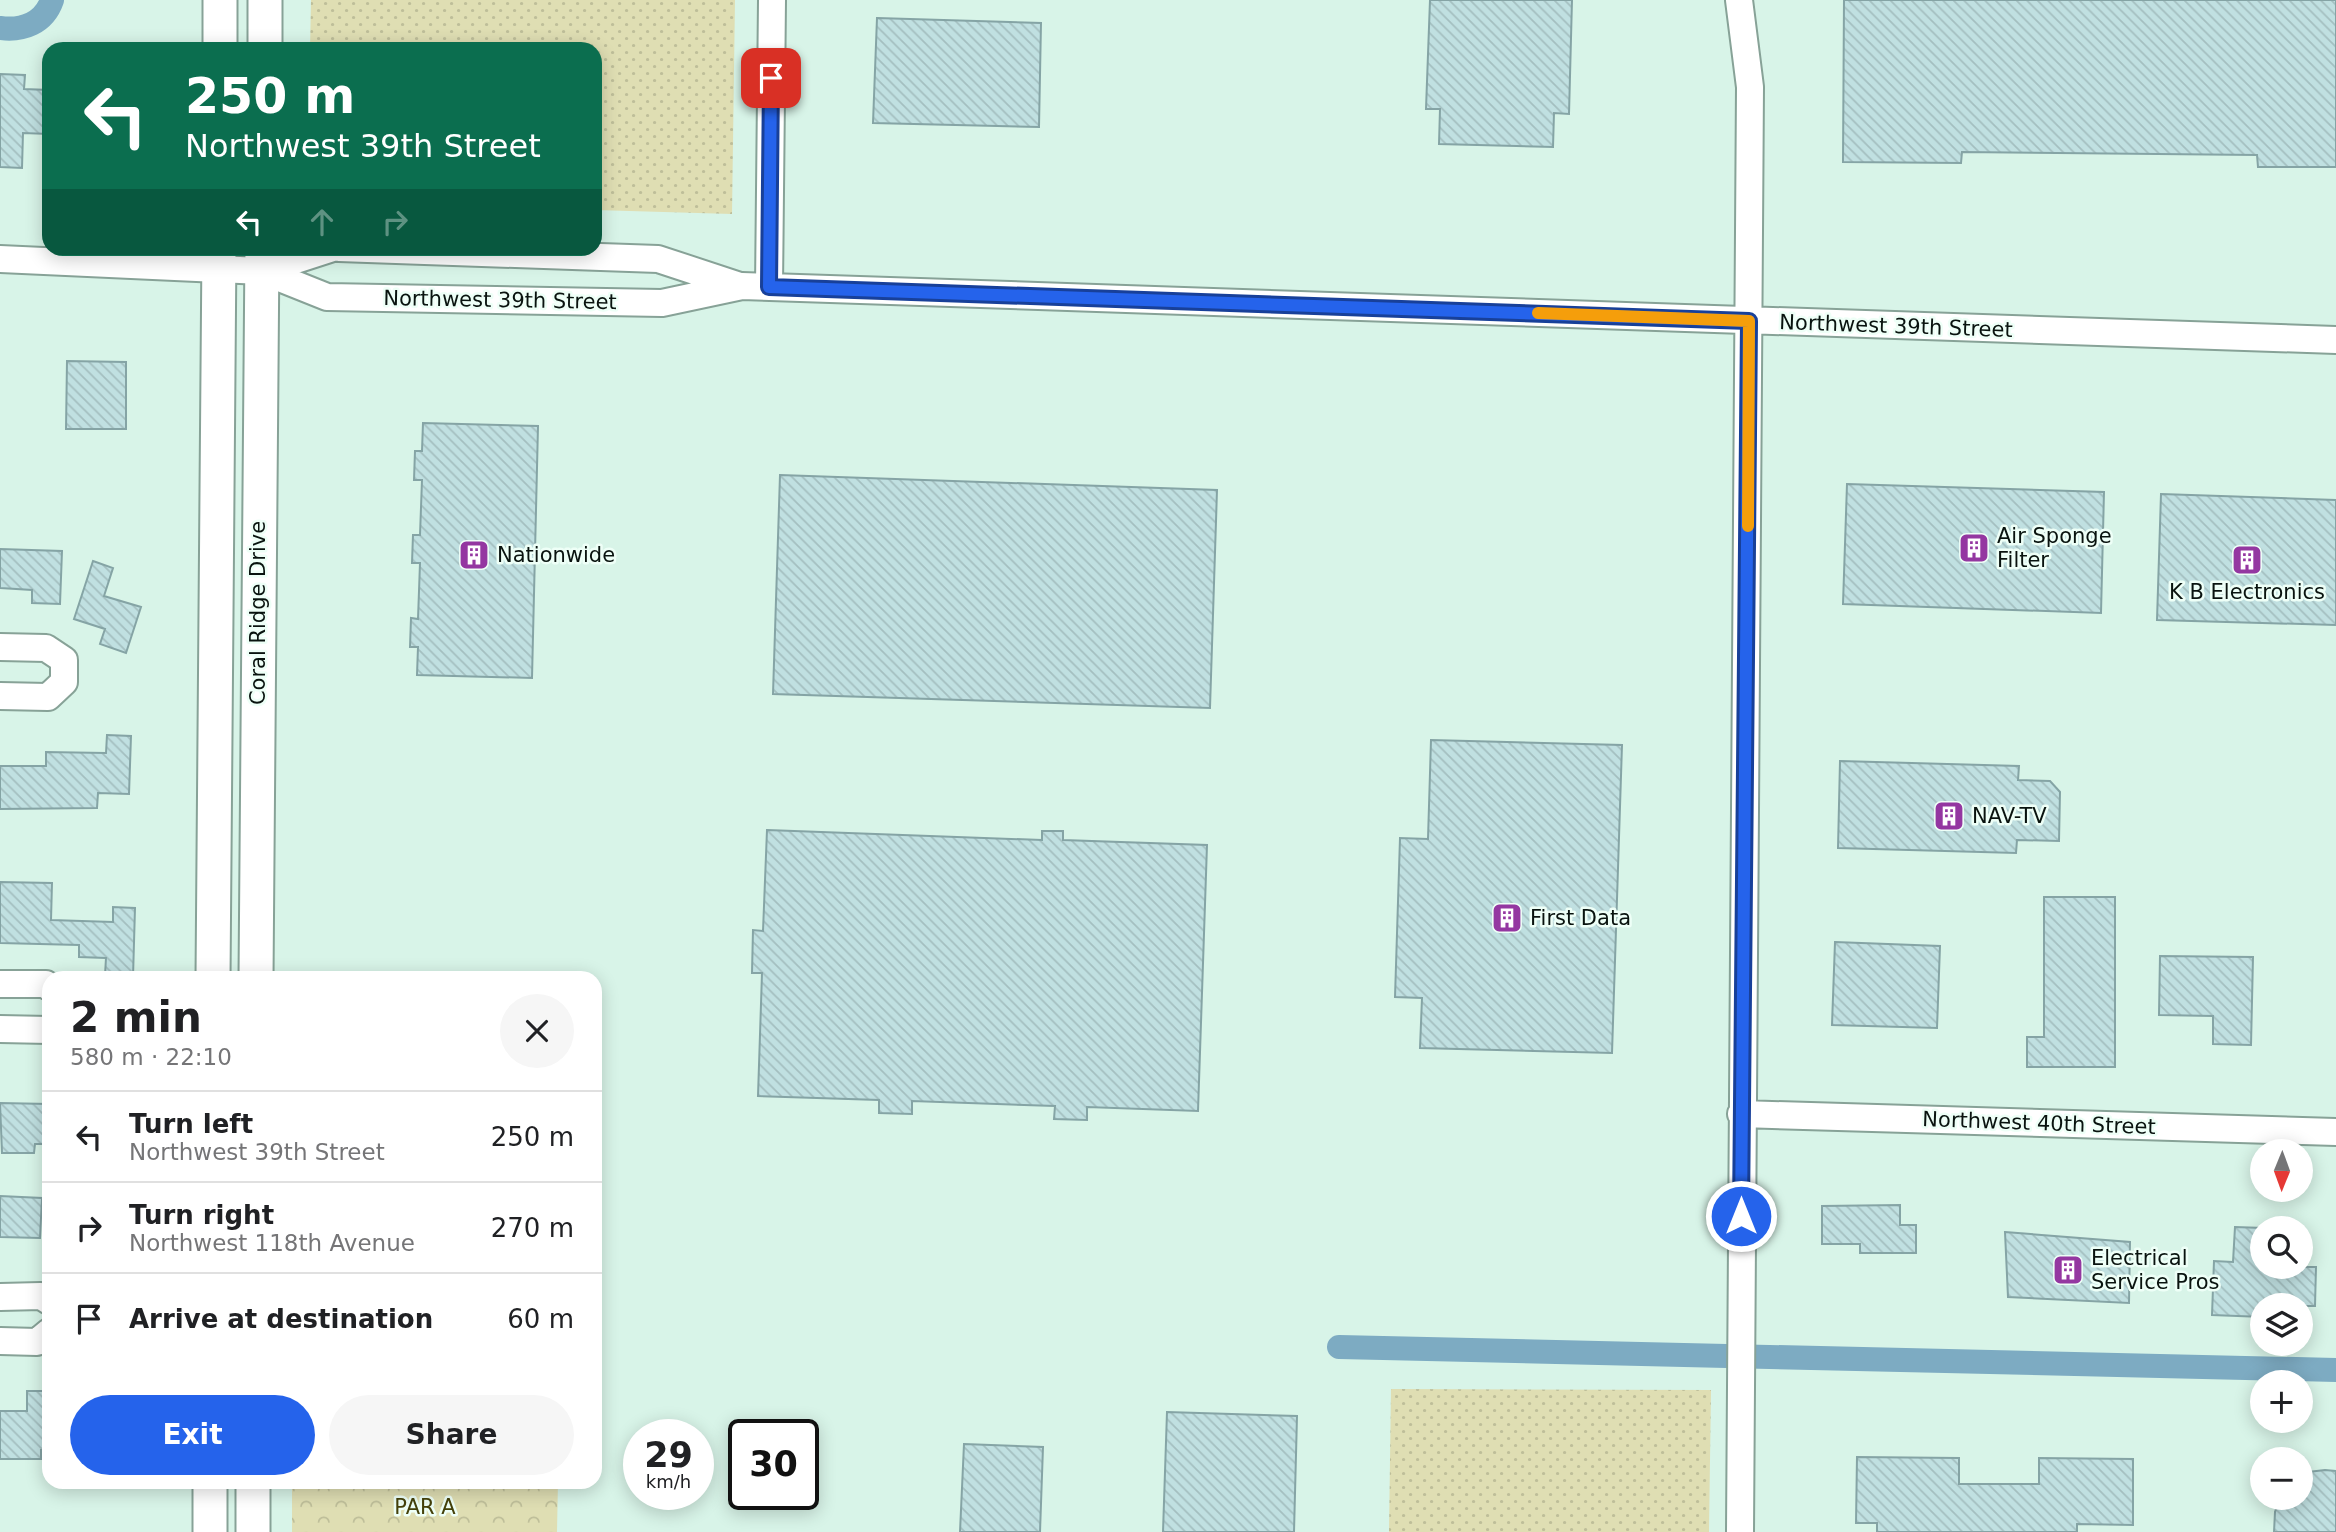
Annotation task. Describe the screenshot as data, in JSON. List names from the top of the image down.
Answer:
{
  "streets": {
    "main road": ["Coral Ridge Drive"],
    "street": ["Northwest 39th Street", "Northwest 40th Street"]
  },
  "crossings": [
    ["Northwest 39th Street", "Coral Ridge Drive"]
  ],
  "parks": ["PAR A"],
  "places": {
    "building": [
      "Air Sponge Filter",
      "Nationwide",
      "K B Electronics",
      "NAV-TV",
      "First Data",
      "Electrical Service Pros"
    ]
  },
  "north": "bottom",
  "page": {
    "turn": ["250 m", "Northwest 39th Street"],
    "heading": ["2 min", "580 m · 22:10"],
    "list": [
      {
        "name": "Turn left",
        "note": "Northwest 39th Street",
        "value": "250 m"
      },
      {
        "name": "Turn right",
        "note": "Northwest 118th Avenue",
        "value": "270 m"
      },
      {
        "name": "Arrive at destination",
        "value": "60 m"
      }
    ],
    "map_buttons": ["+", "−"],
    "buttons": ["Exit", "Share"],
    "speed": "29 km/h",
    "limit": "30"
  }
}
